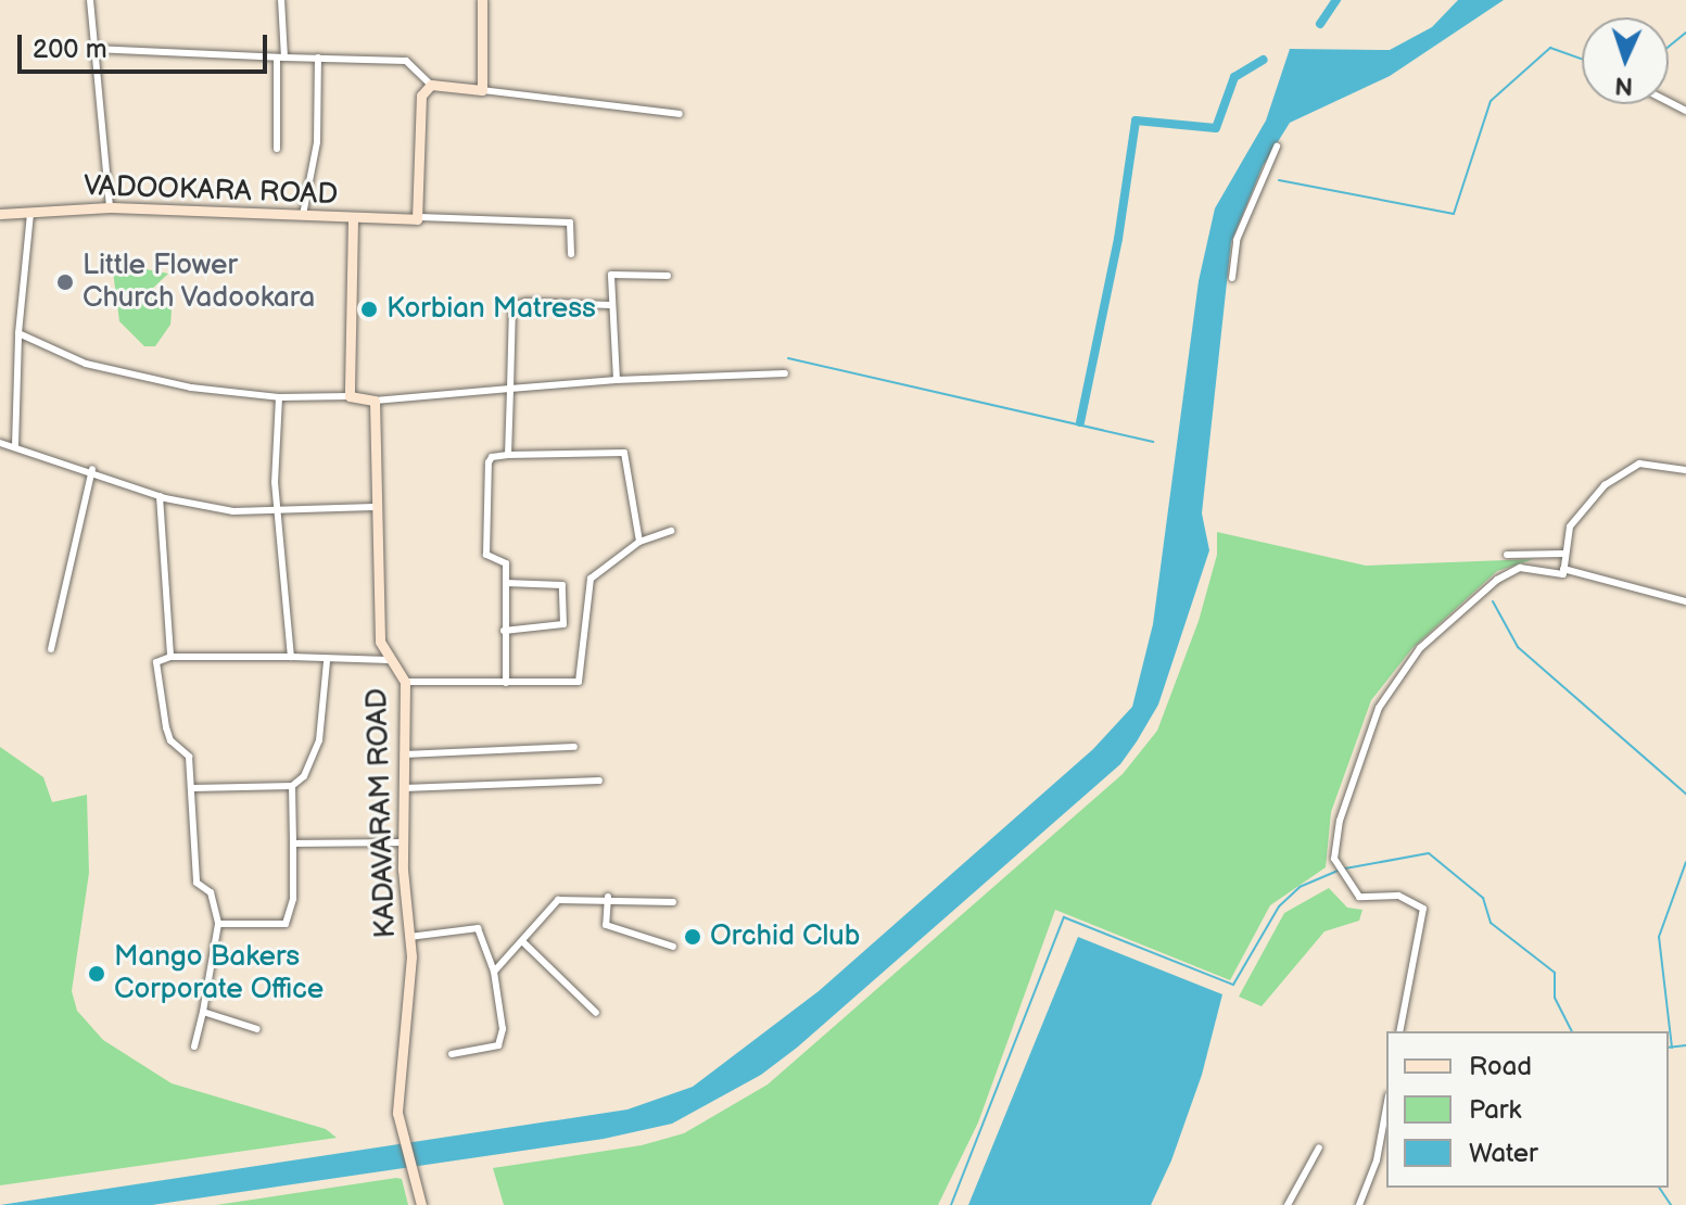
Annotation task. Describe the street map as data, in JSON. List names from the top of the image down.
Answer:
{
  "streets": {
    "main road": ["VADOOKARA ROAD", "KADAVARAM ROAD"]
  },
  "places": [
    "Little Flower Church Vadookara",
    "Korbian Matress",
    "Orchid Club",
    "Mango Bakers Corporate Office"
  ],
  "legend": ["Road", "Park", "Water"],
  "scale_bar": "200 m",
  "north": "bottom"
}
